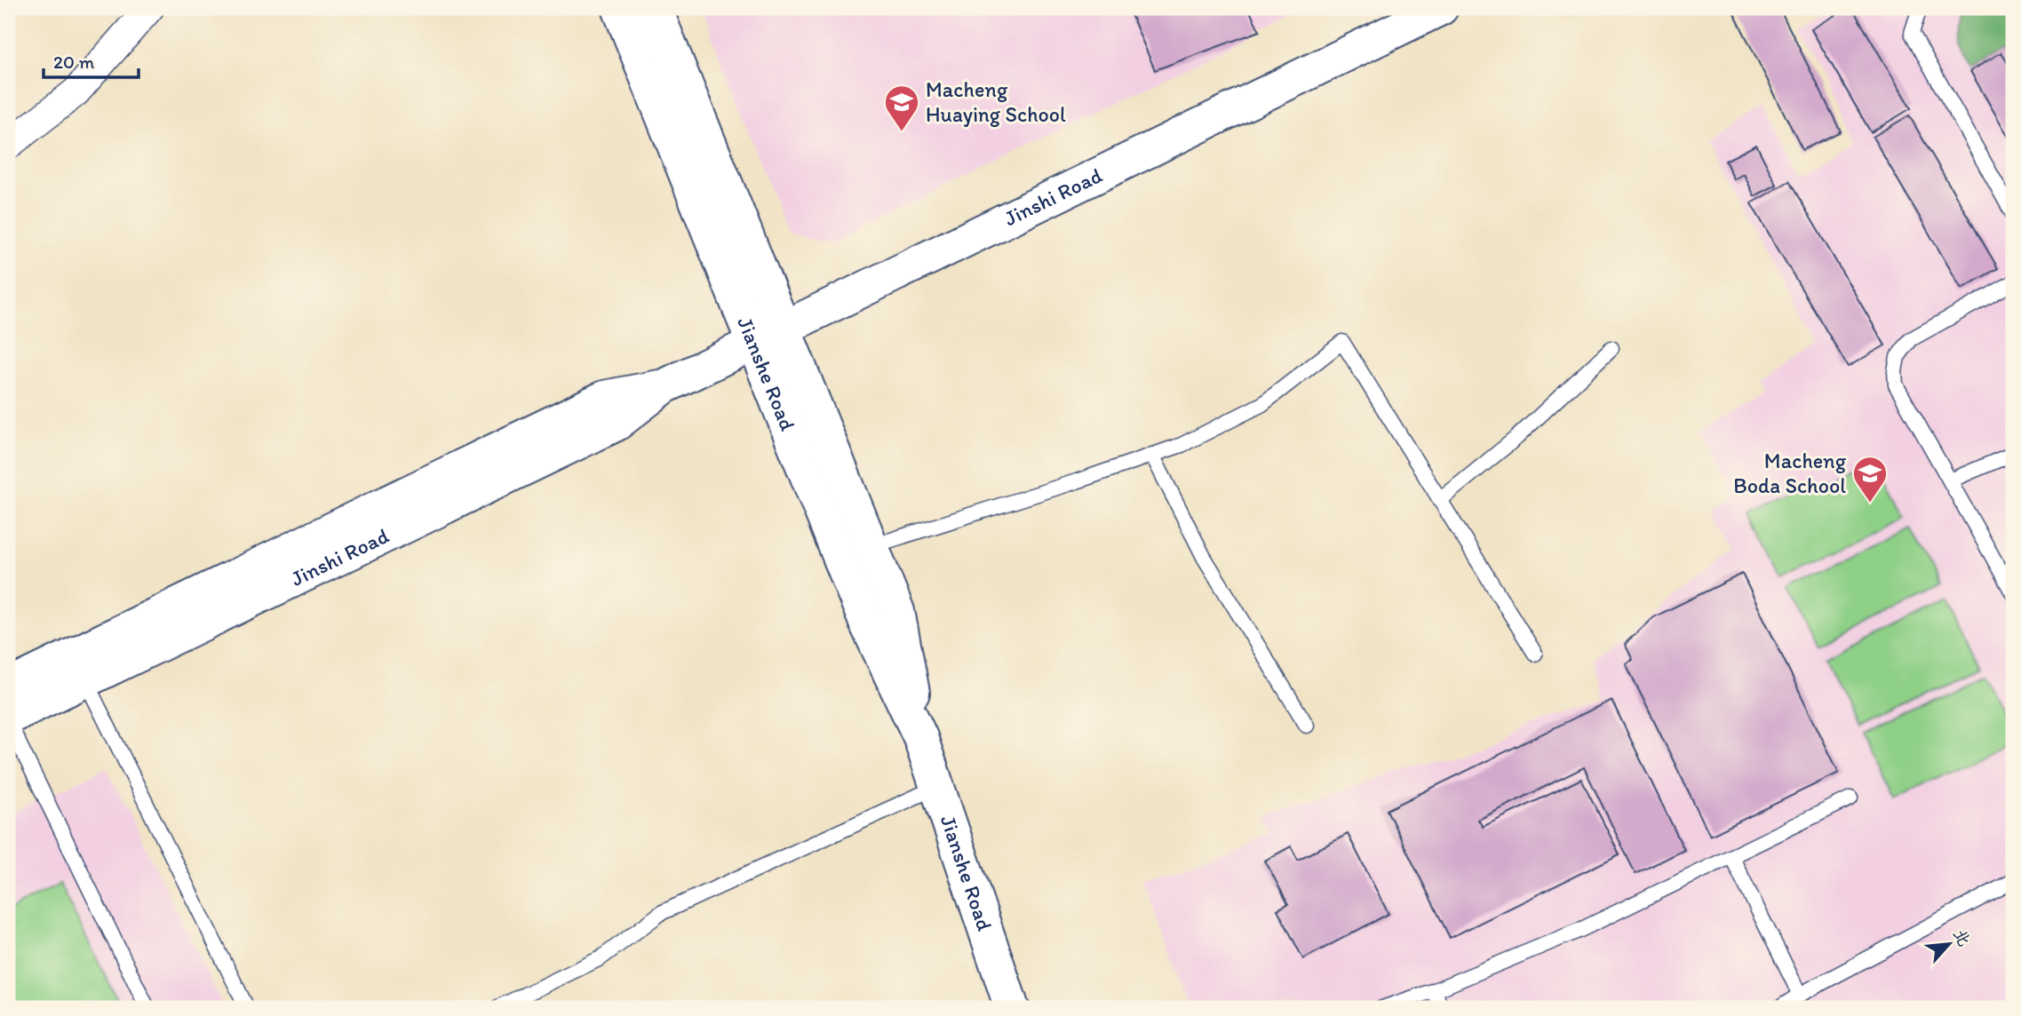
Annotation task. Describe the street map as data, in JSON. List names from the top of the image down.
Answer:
{
  "streets": {
    "main road": ["Jinshi Road", "Jianshe Road"]
  },
  "crossings": [
    ["Jinshi Road", "Jianshe Road"]
  ],
  "places": {
    "school or university": ["Macheng Huaying School", "Macheng Boda School"]
  },
  "scale_bar": "20 m",
  "north": "top right"
}
